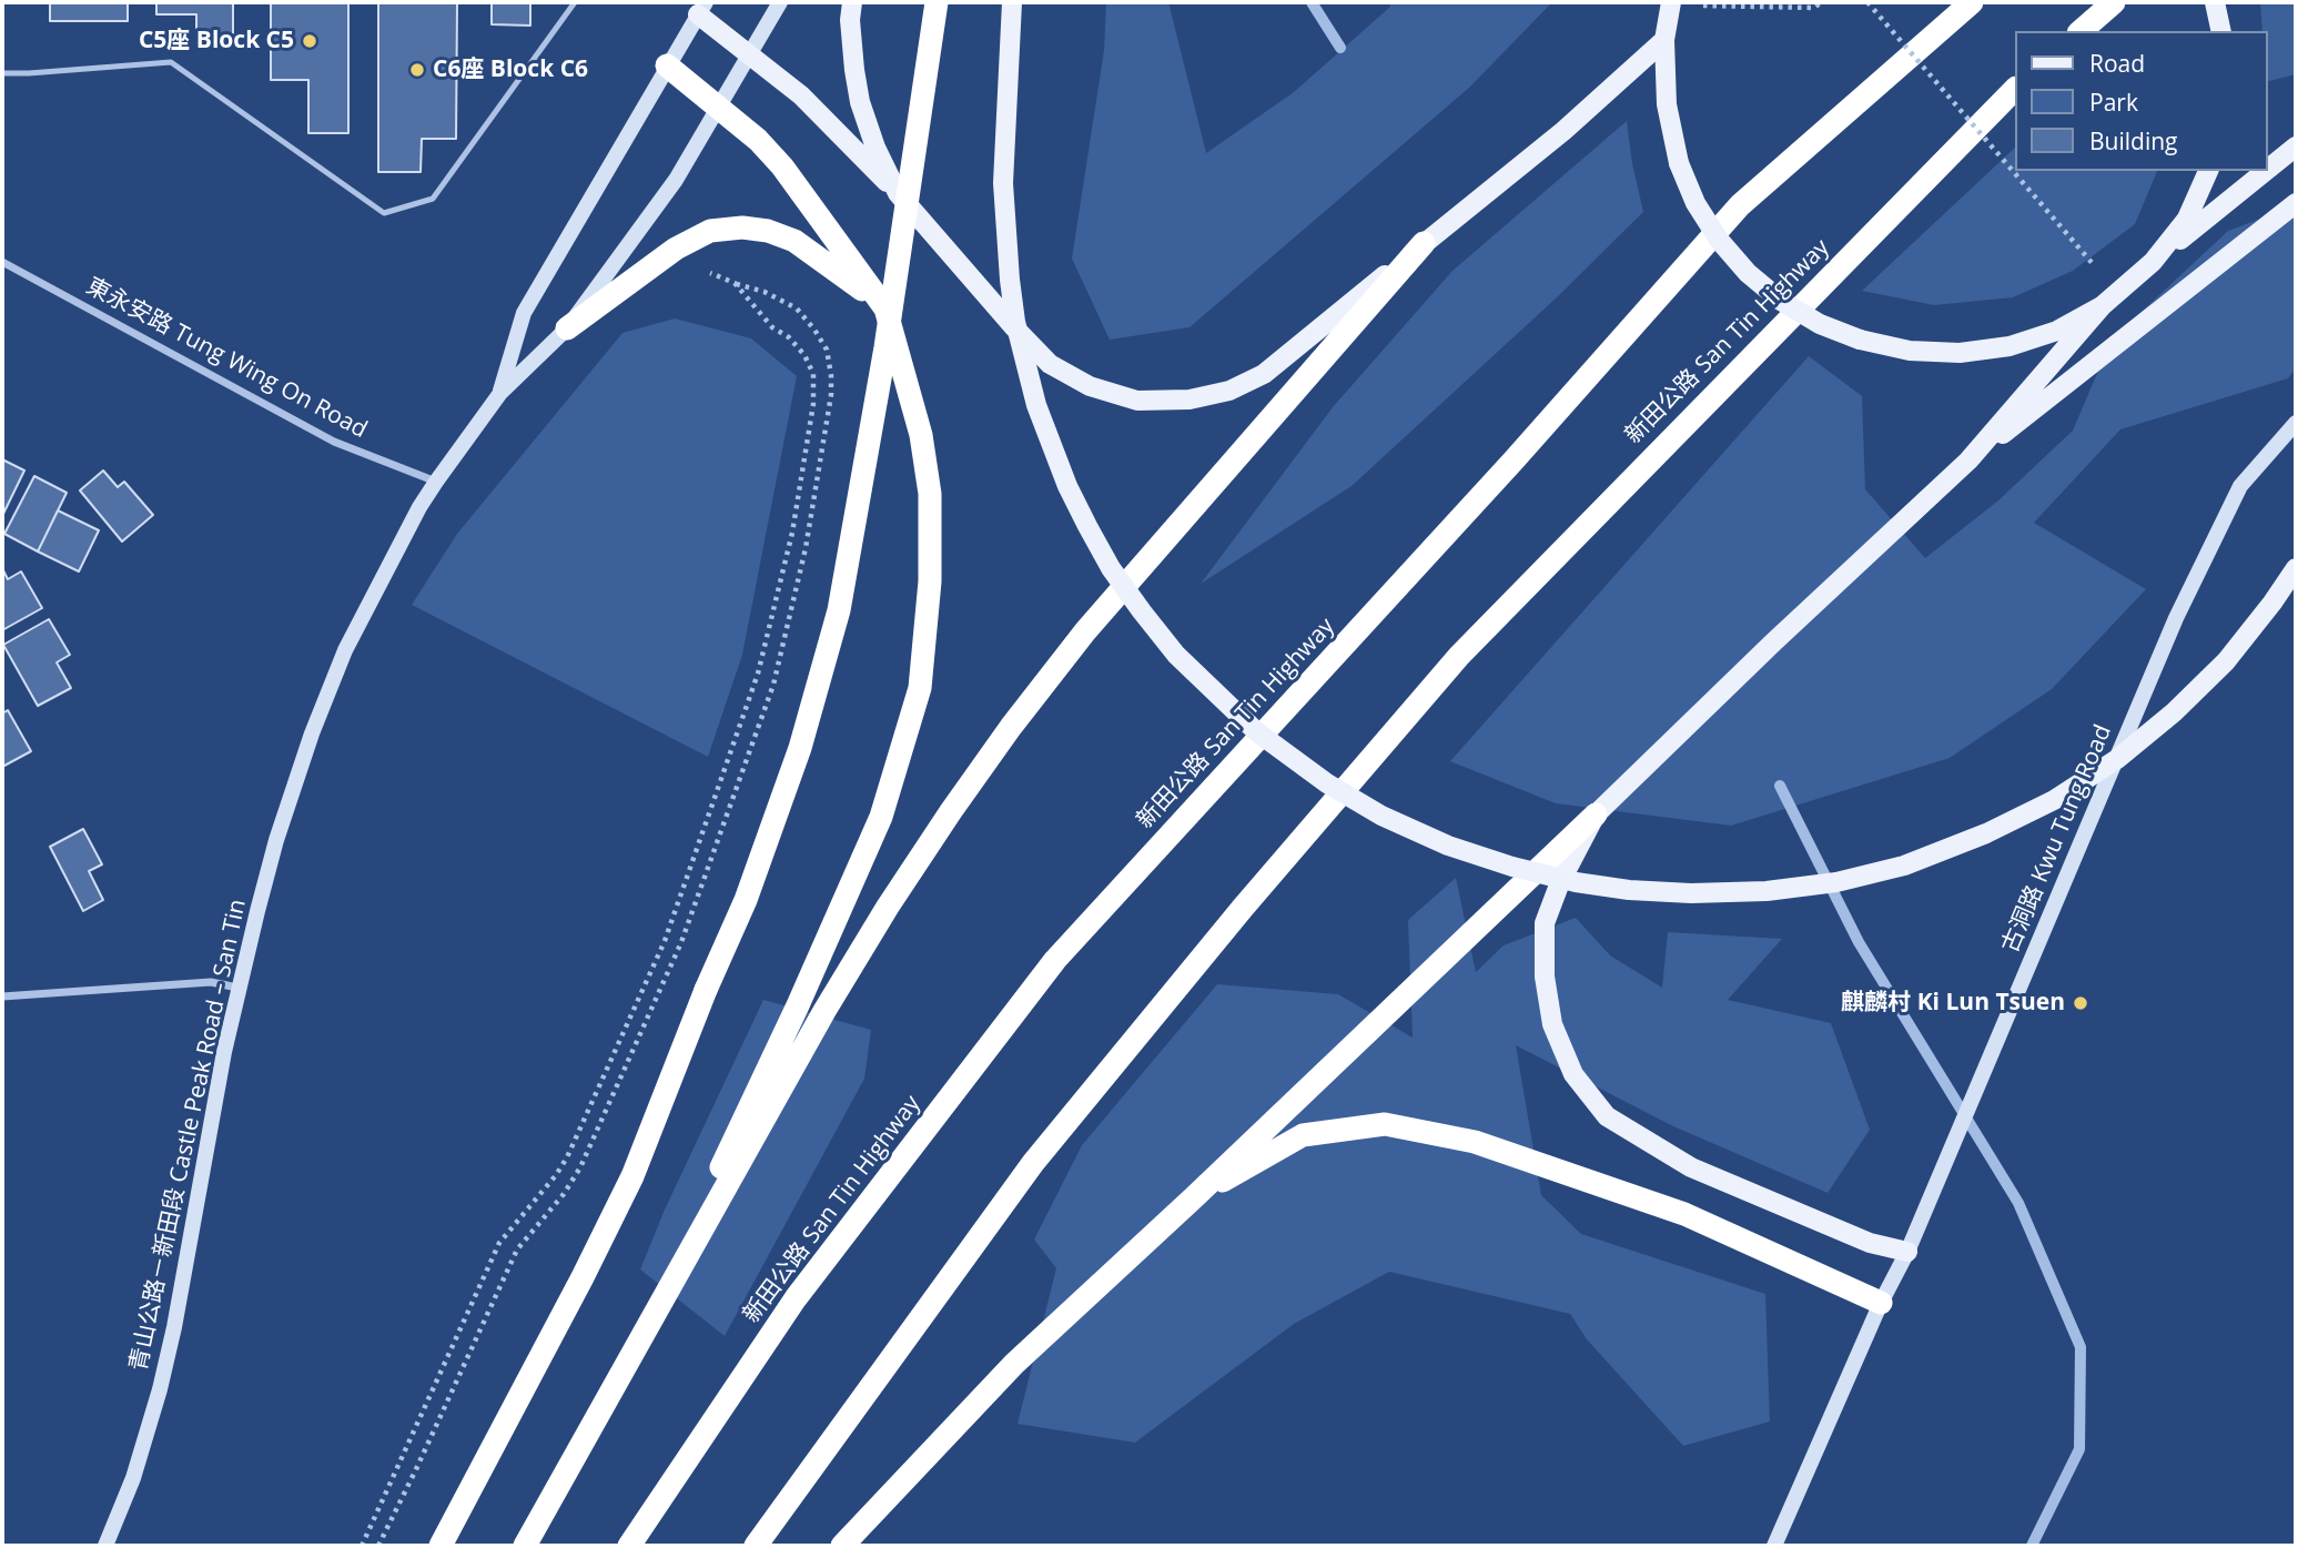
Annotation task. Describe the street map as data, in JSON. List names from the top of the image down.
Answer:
{
  "streets": {
    "highway": ["新田公路 San Tin Highway"],
    "main road": ["古洞路 Kwu Tung Road", "青山公路－新田段 Castle Peak Road – San Tin"],
    "street": ["東永安路 Tung Wing On Road"]
  },
  "crossings": [
    ["東永安路 Tung Wing On Road", "青山公路－新田段 Castle Peak Road – San Tin"]
  ],
  "places": ["C5座 Block C5", "C6座 Block C6", "麒麟村 Ki Lun Tsuen"],
  "legend": ["Road", "Park", "Building"]
}
